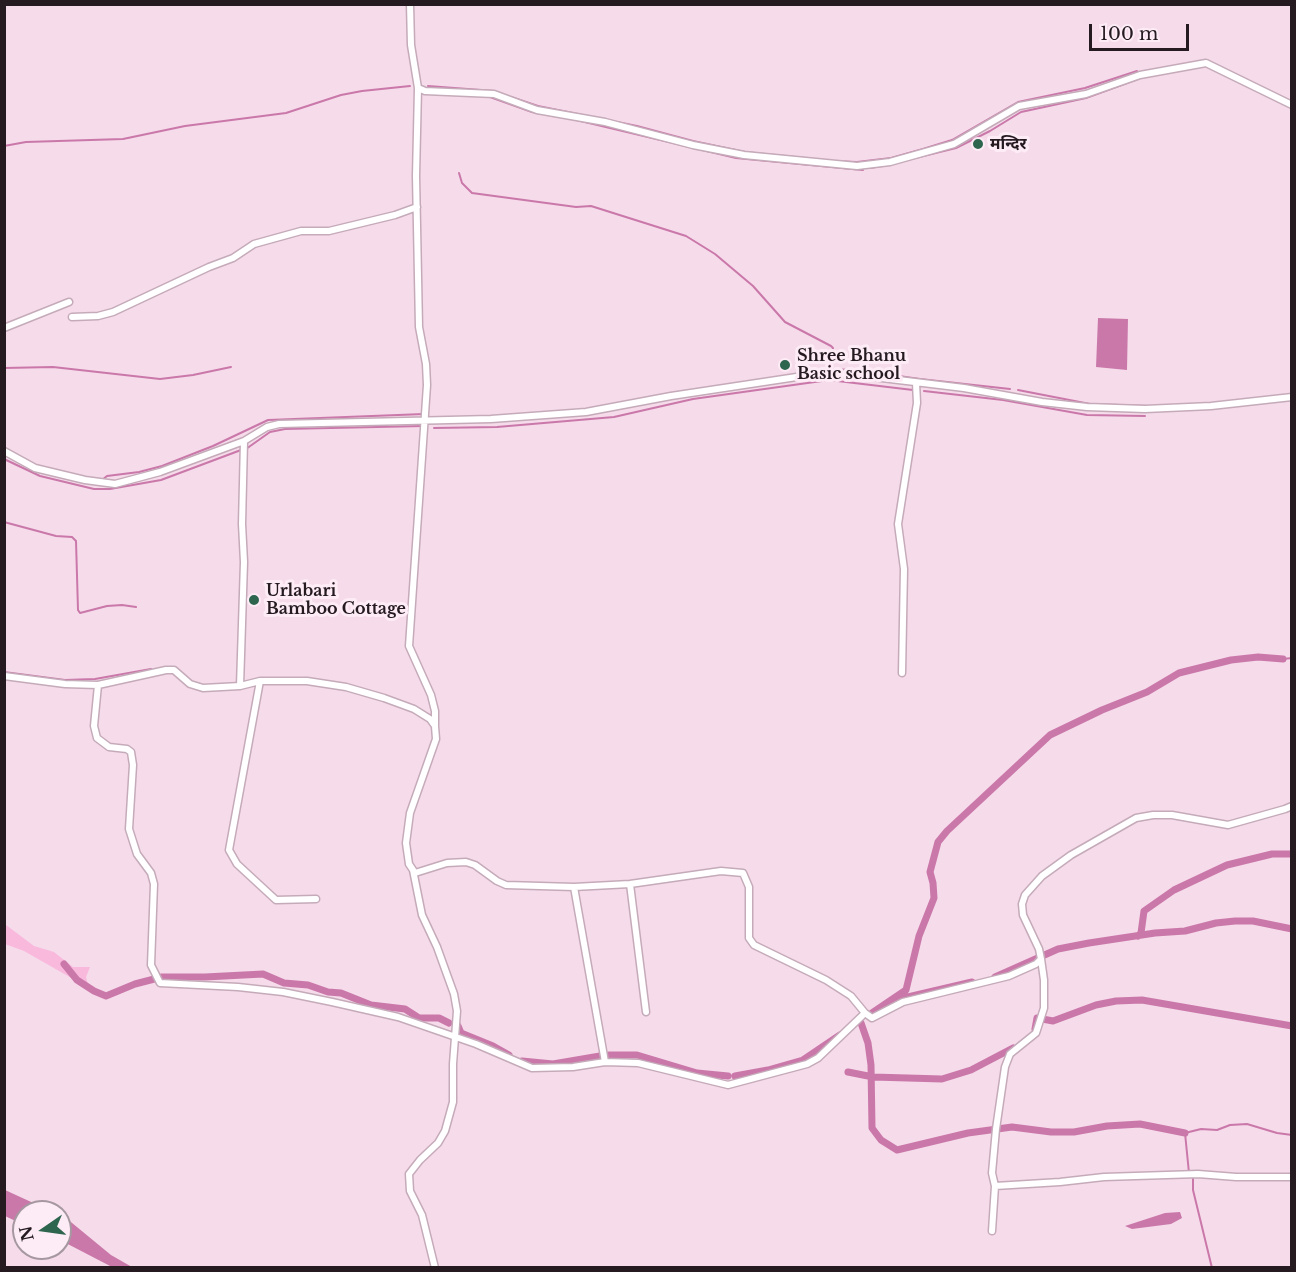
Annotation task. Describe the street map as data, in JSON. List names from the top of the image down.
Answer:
{
  "places": ["मन्दिर", "Shree Bhanu Basic school", "Urlabari Bamboo Cottage"],
  "scale_bar": "100 m",
  "north": "left"
}
